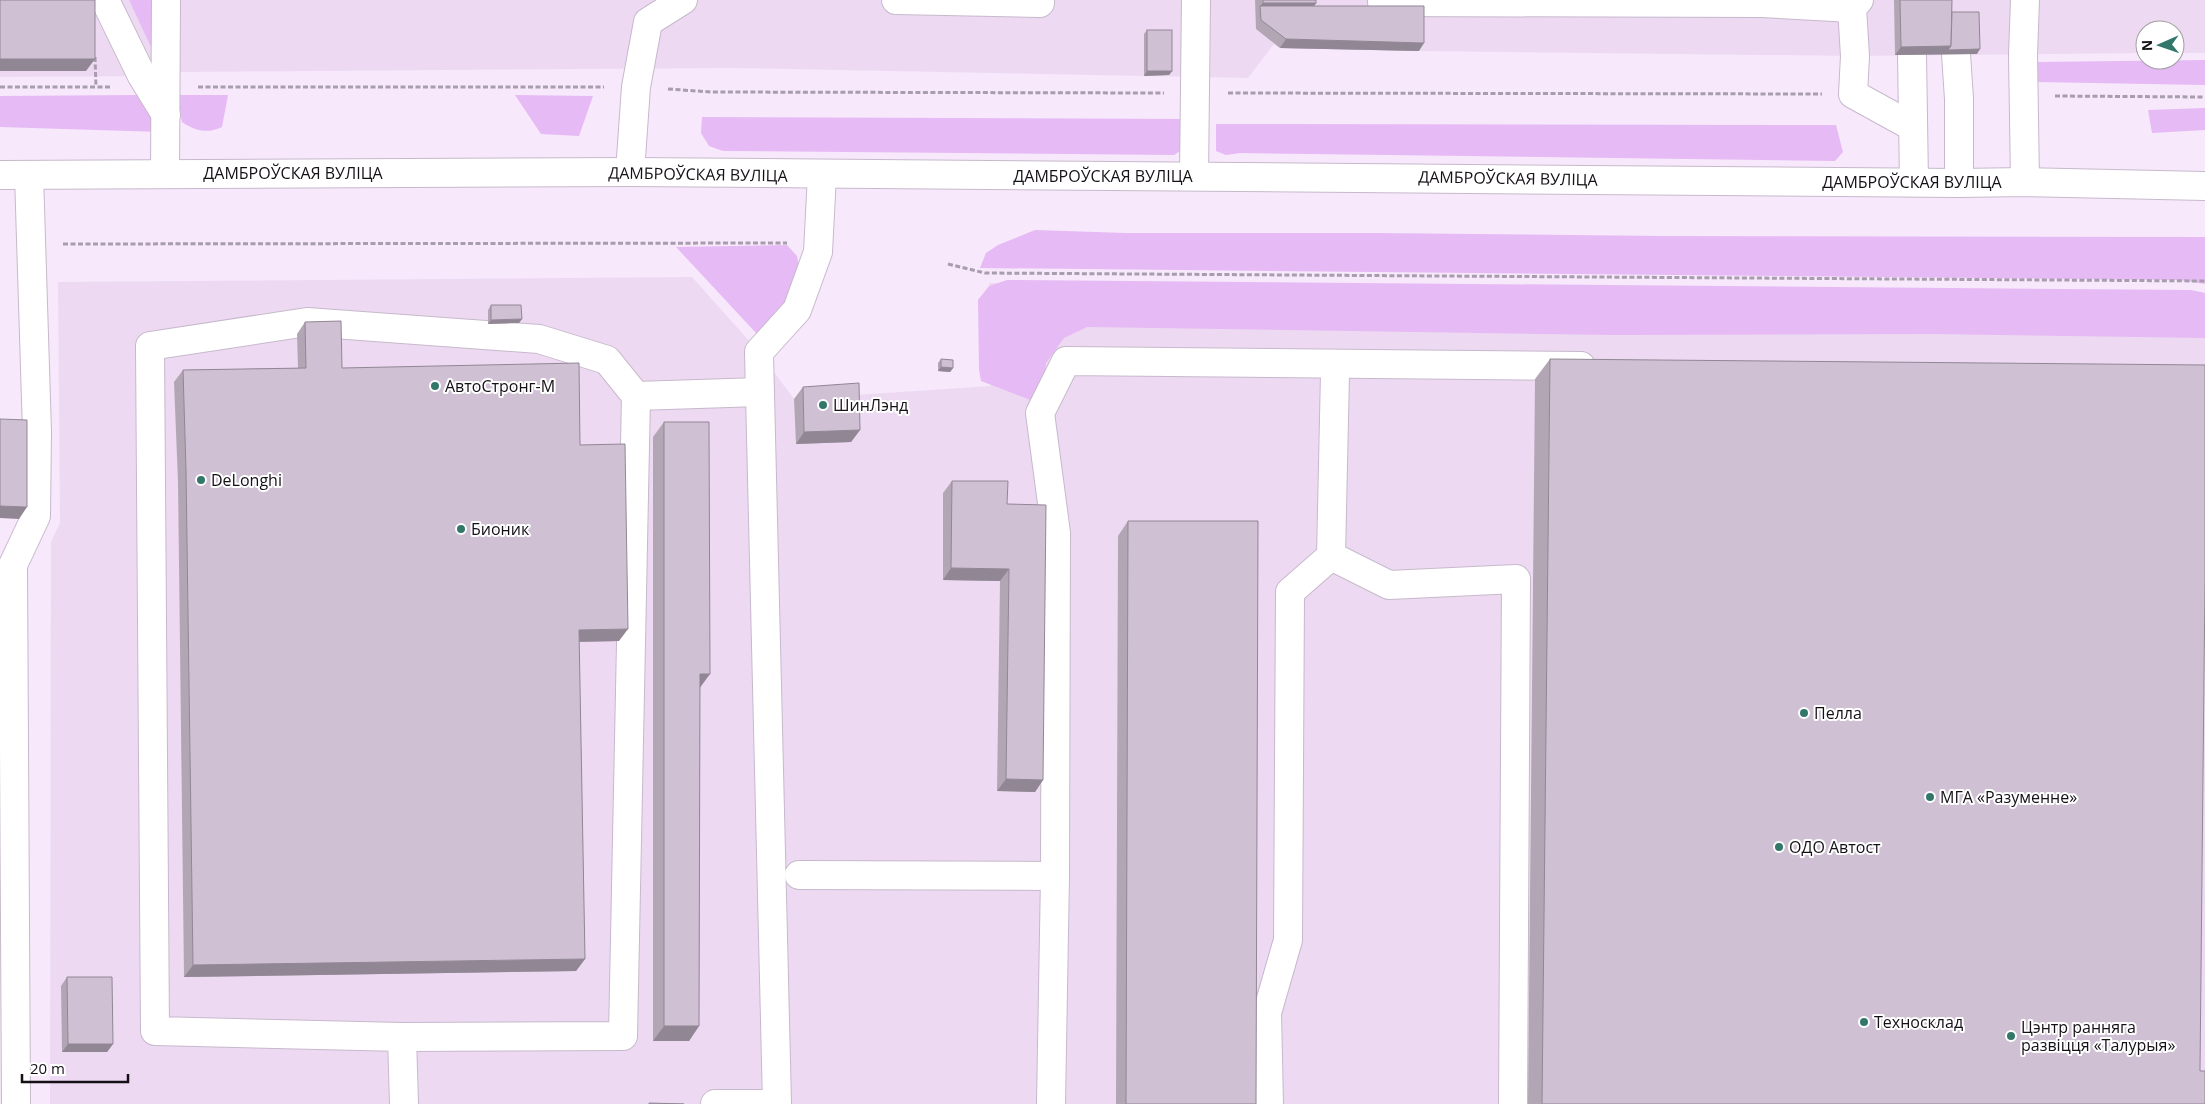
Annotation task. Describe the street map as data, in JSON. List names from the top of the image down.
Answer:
{
  "streets": {
    "street": ["ДАМБРОЎСКАЯ ВУЛІЦА"]
  },
  "places": [
    "АвтоСтронг-М",
    "ШинЛэнд",
    "DeLonghi",
    "Бионик",
    "Пелла",
    "МГА «Разуменне»",
    "ОДО Автост",
    "Техносклад",
    "Цэнтр ранняга развіцця «Талурыя»"
  ],
  "scale_bar": "20 m",
  "north": "left"
}
